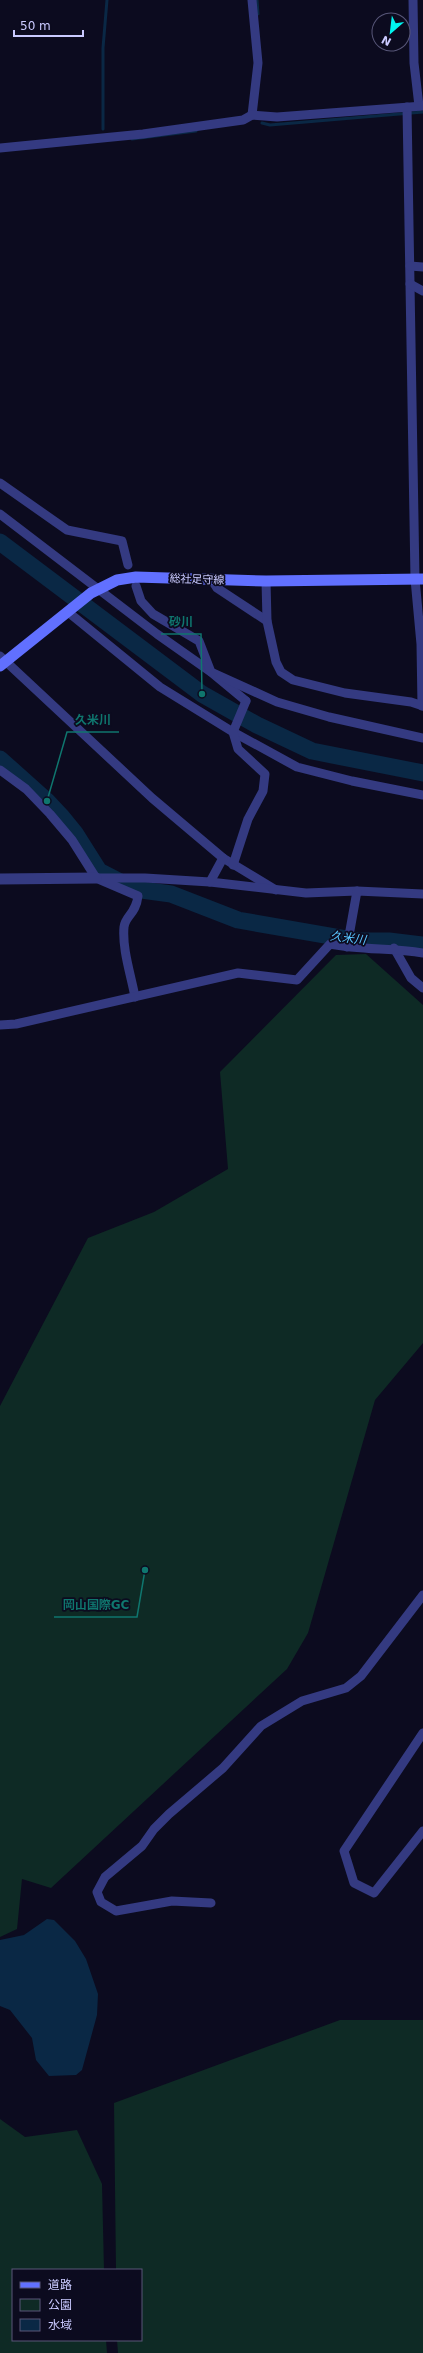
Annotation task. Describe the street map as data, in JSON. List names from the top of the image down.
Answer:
{
  "streets": {
    "main road": ["総社足守線"]
  },
  "water": ["久米川"],
  "places": ["砂川", "久米川", "岡山国際GC"],
  "legend": ["道路", "公園", "水域"],
  "scale_bar": "50 m",
  "north": "bottom left"
}
